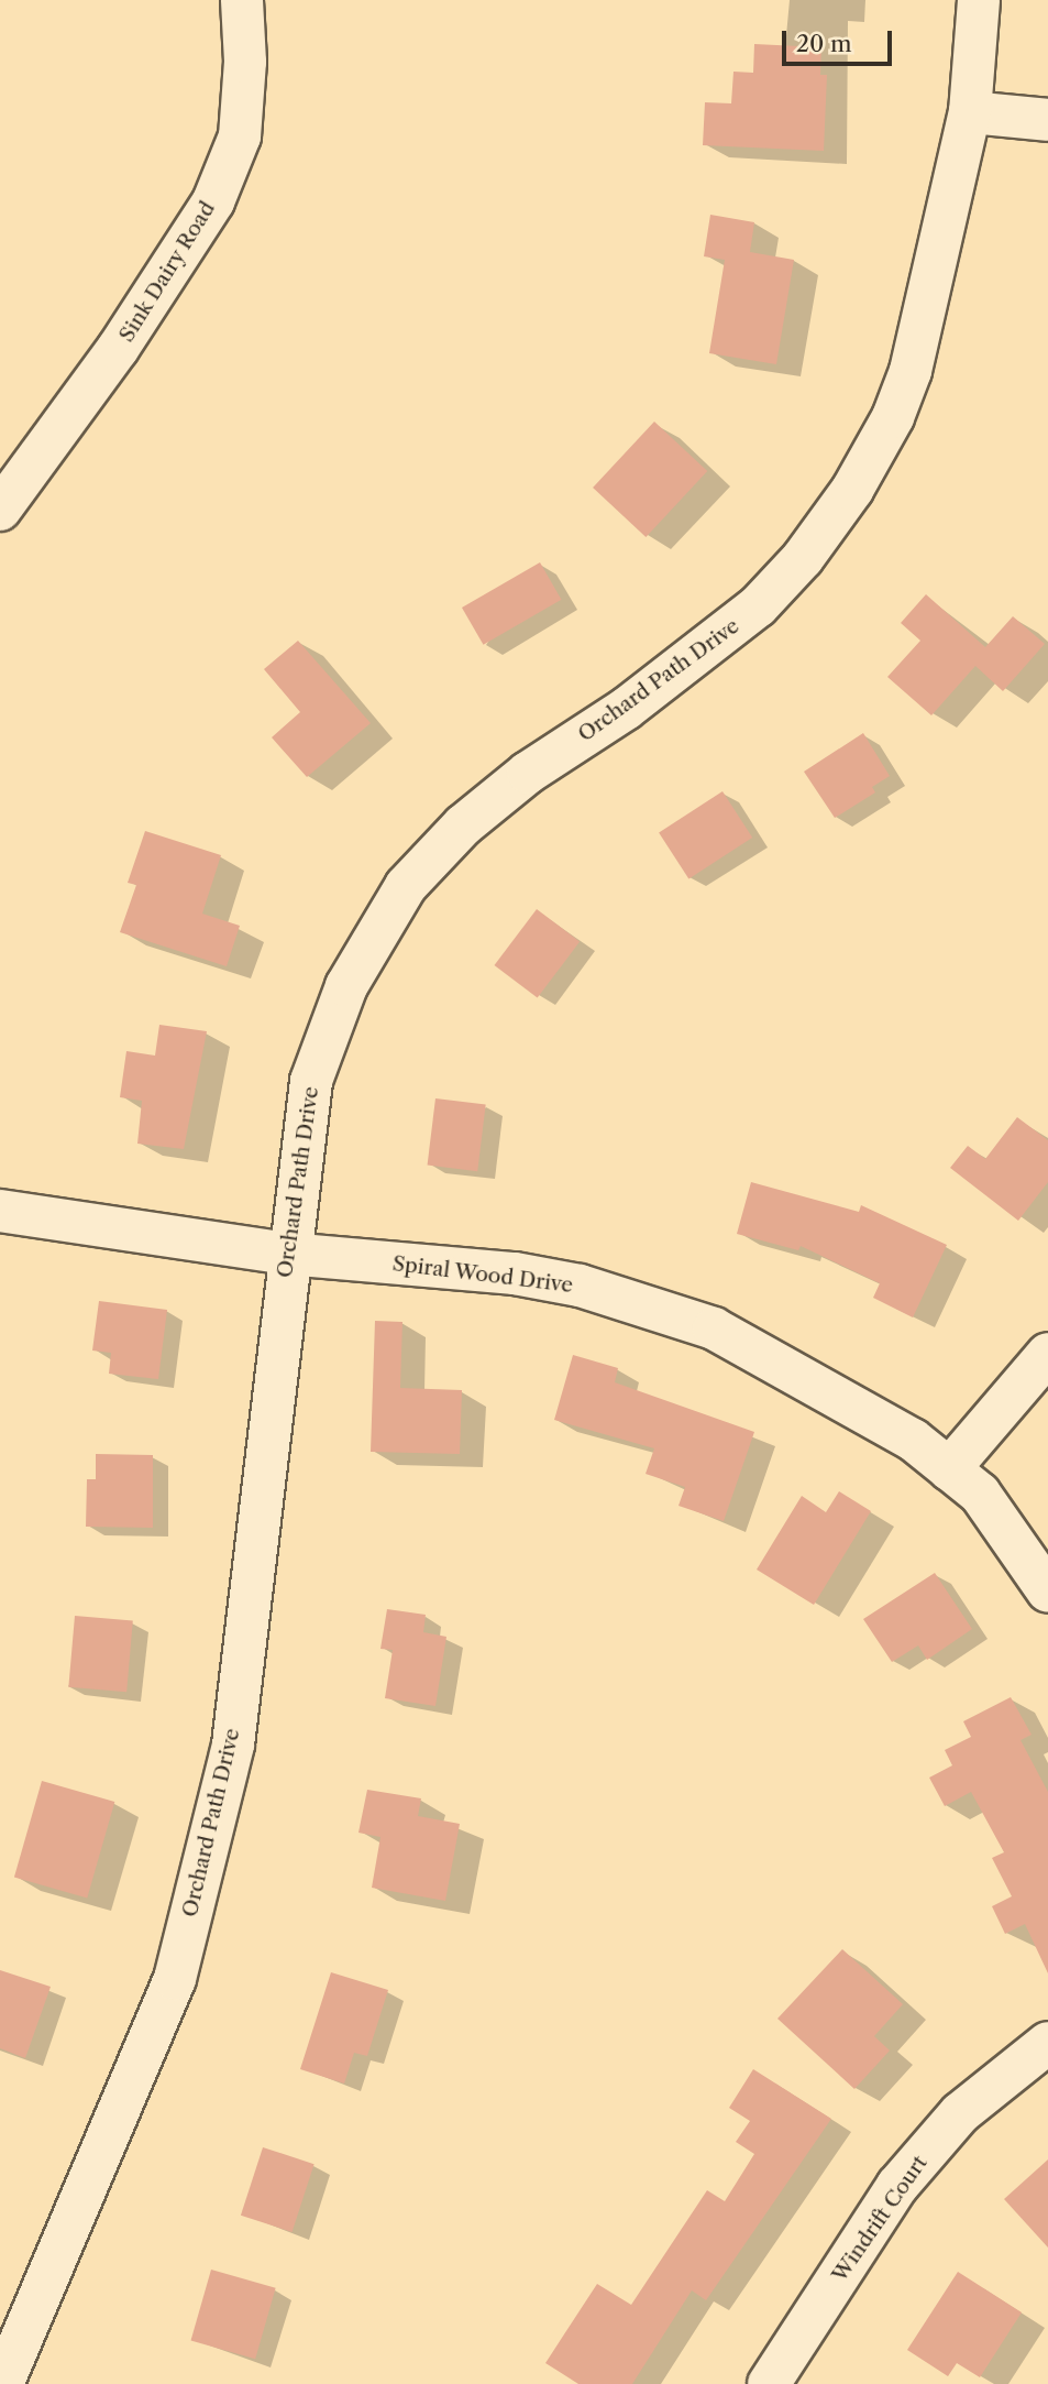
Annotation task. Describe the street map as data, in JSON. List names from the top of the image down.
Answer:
{
  "streets": {
    "street": [
      "Sink Dairy Road",
      "Orchard Path Drive",
      "Spiral Wood Drive",
      "Windrift Court"
    ]
  },
  "crossings": [
    ["Orchard Path Drive", "Spiral Wood Drive"]
  ],
  "scale_bar": "20 m"
}
